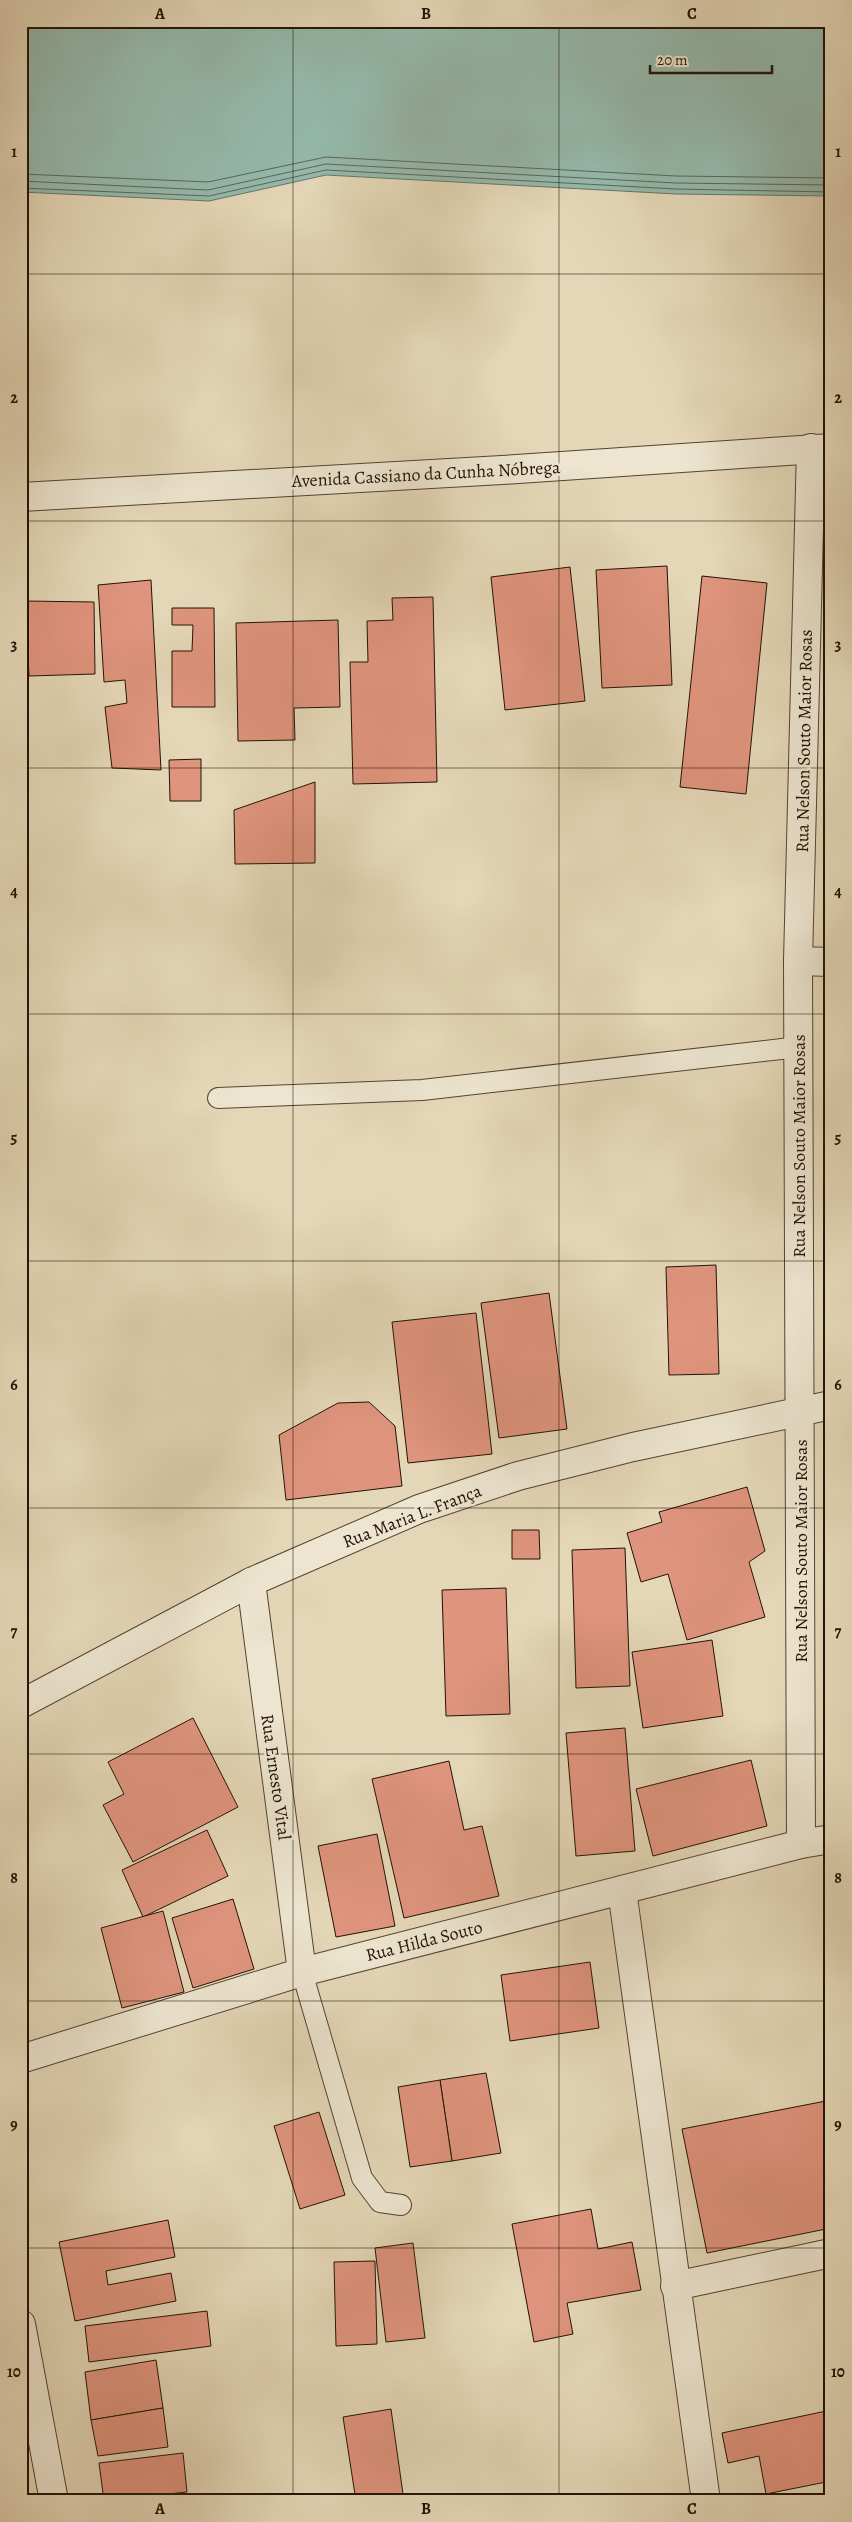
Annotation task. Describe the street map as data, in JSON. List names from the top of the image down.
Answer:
{
  "streets": {
    "street": [
      "Avenida Cassiano da Cunha Nóbrega",
      "Rua Nelson Souto Maior Rosas",
      "Rua Maria L. França",
      "Rua Ernesto Vital",
      "Rua Hilda Souto"
    ]
  },
  "crossings": [
    ["Avenida Cassiano da Cunha Nóbrega", "Rua Nelson Souto Maior Rosas"],
    ["Rua Nelson Souto Maior Rosas", "Rua Maria L. França"],
    ["Rua Nelson Souto Maior Rosas", "Rua Hilda Souto"],
    ["Rua Maria L. França", "Rua Ernesto Vital"],
    ["Rua Ernesto Vital", "Rua Hilda Souto"]
  ],
  "scale_bar": "20 m",
  "grid": {
    "columns": ["A", "B", "C"],
    "rows": [
      "1",
      "2",
      "3",
      "4",
      "5",
      "6",
      "7",
      "8",
      "9",
      "10"
    ]
  }
}
